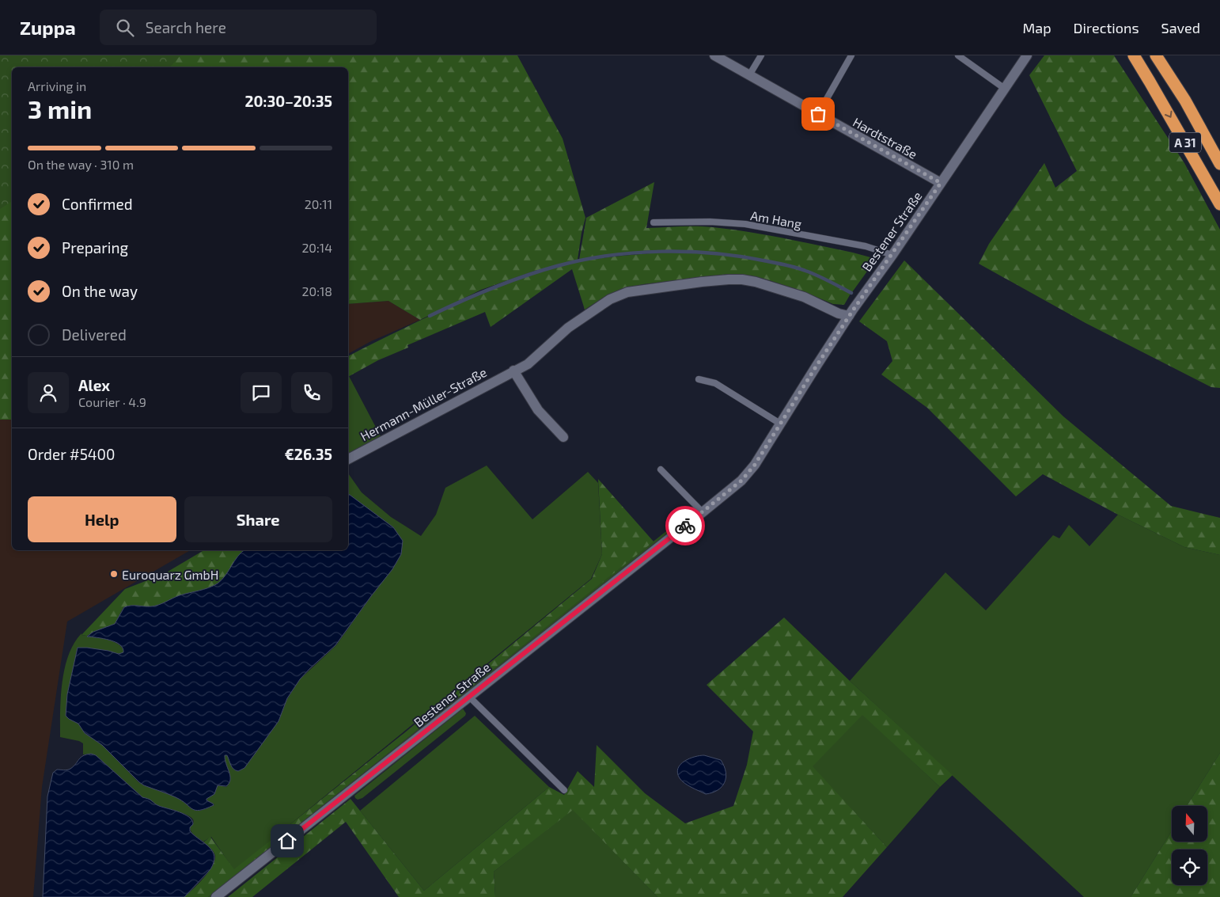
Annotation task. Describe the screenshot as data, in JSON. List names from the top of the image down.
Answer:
{
  "streets": {
    "highway": ["A 31"],
    "street": ["Hardtstraße", "Bestener Straße", "Hermann-Müller-Straße"],
    "lane": ["Am Hang"]
  },
  "crossings": [
    ["Hardtstraße", "Bestener Straße"],
    ["Am Hang", "Bestener Straße"],
    ["Bestener Straße", "Hermann-Müller-Straße"]
  ],
  "places": ["Euroquarz GmbH"],
  "north": "top",
  "page": {
    "header": "Zuppa",
    "search": "Search here",
    "nav": ["Map", "Directions", "Saved"],
    "heading": ["3 min", "Arriving in", "20:30–20:35"],
    "panel": [
      "Alex",
      "Courier · 4.9",
      "Order #5400",
      "€26.35"
    ],
    "bar": "On the way · 310 m",
    "list": [
      ["Confirmed", "20:11"],
      ["Preparing", "20:14"],
      ["On the way", "20:18"],
      "Delivered"
    ],
    "buttons": ["Help", "Share"]
  }
}
